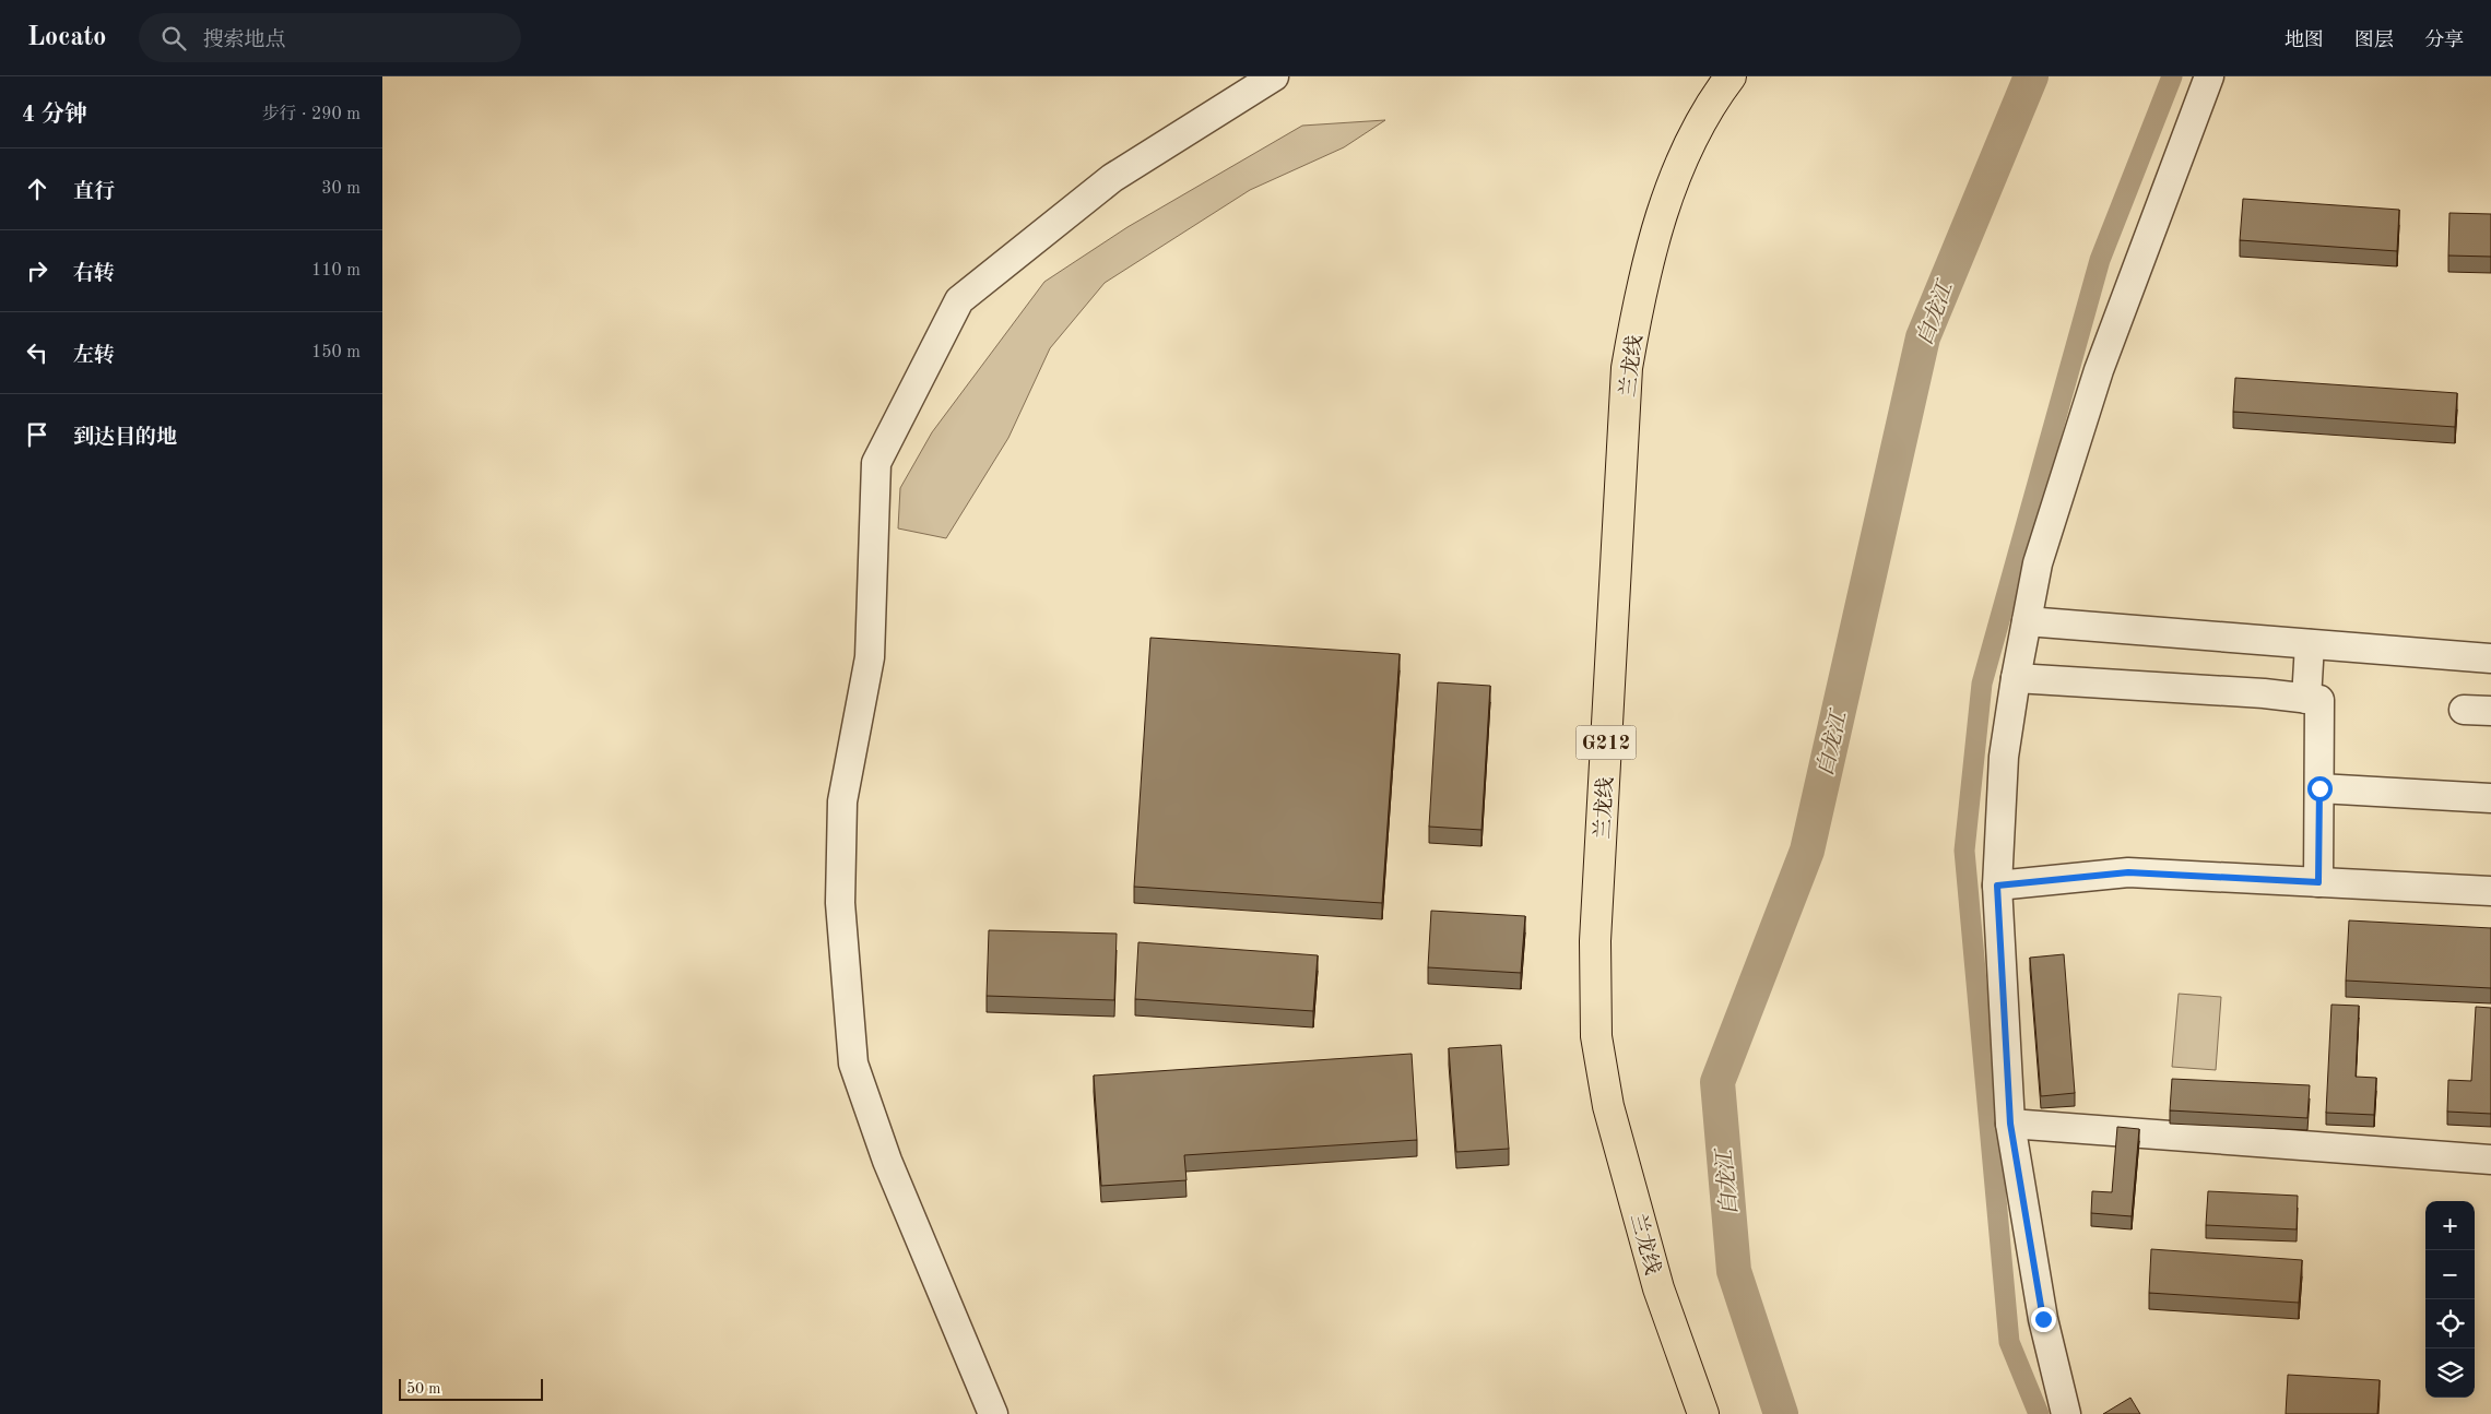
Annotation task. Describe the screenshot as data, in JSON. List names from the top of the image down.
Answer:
{
  "streets": {
    "highway": ["兰龙线", "G212"]
  },
  "water": ["白龙江"],
  "scale_bar": "50 m",
  "page": {
    "header": "Locato",
    "search": "搜索地点",
    "nav": ["地图", "图层", "分享"],
    "heading": ["4 分钟", "步行 · 290 m"],
    "list": [
      ["直行", "30 m"],
      ["右转", "110 m"],
      ["左转", "150 m"],
      "到达目的地"
    ],
    "map_buttons": ["+", "−"],
    "scale": "50 m"
  }
}
